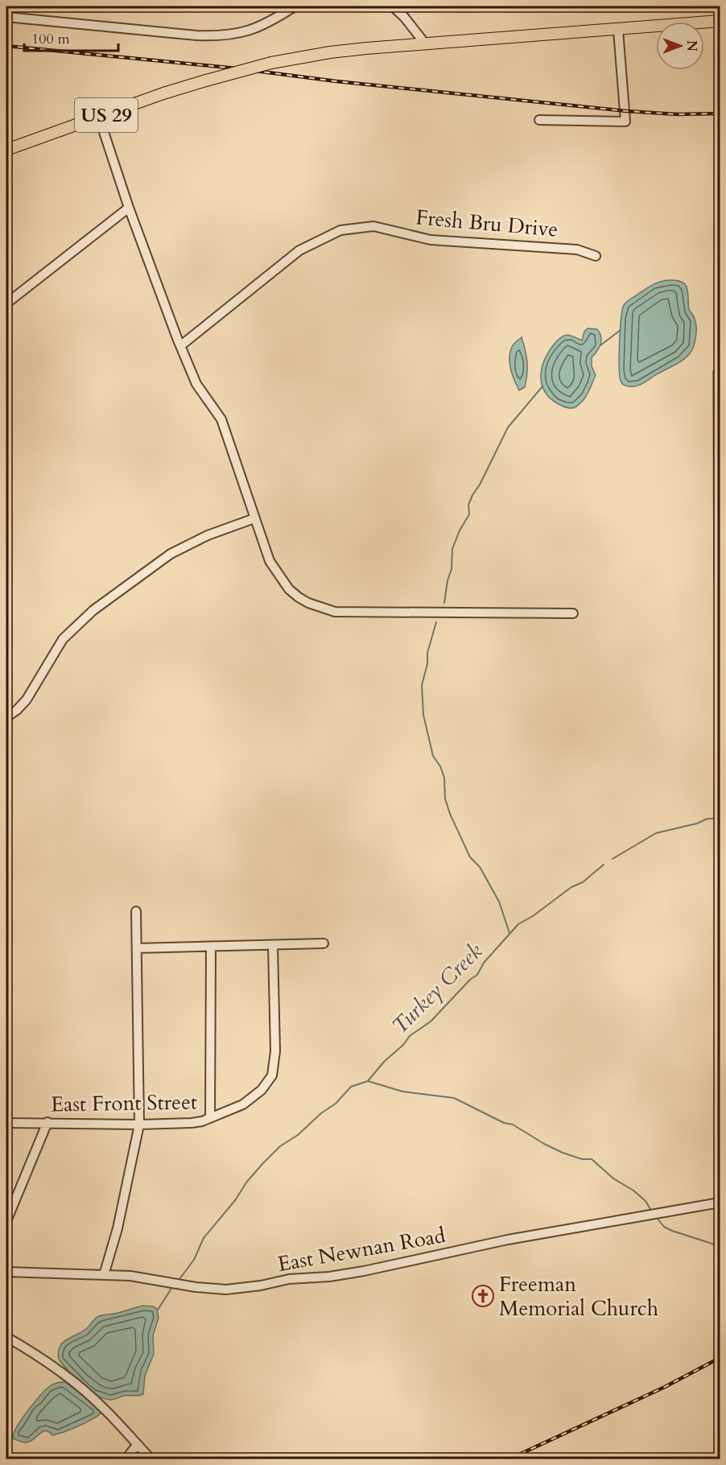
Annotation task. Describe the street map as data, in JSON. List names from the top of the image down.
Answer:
{
  "streets": {
    "main road": ["US 29"],
    "street": ["Fresh Bru Drive", "East Front Street", "East Newnan Road"]
  },
  "water": ["Turkey Creek"],
  "places": {
    "church": ["Freeman Memorial Church"]
  },
  "scale_bar": "100 m",
  "north": "right"
}
